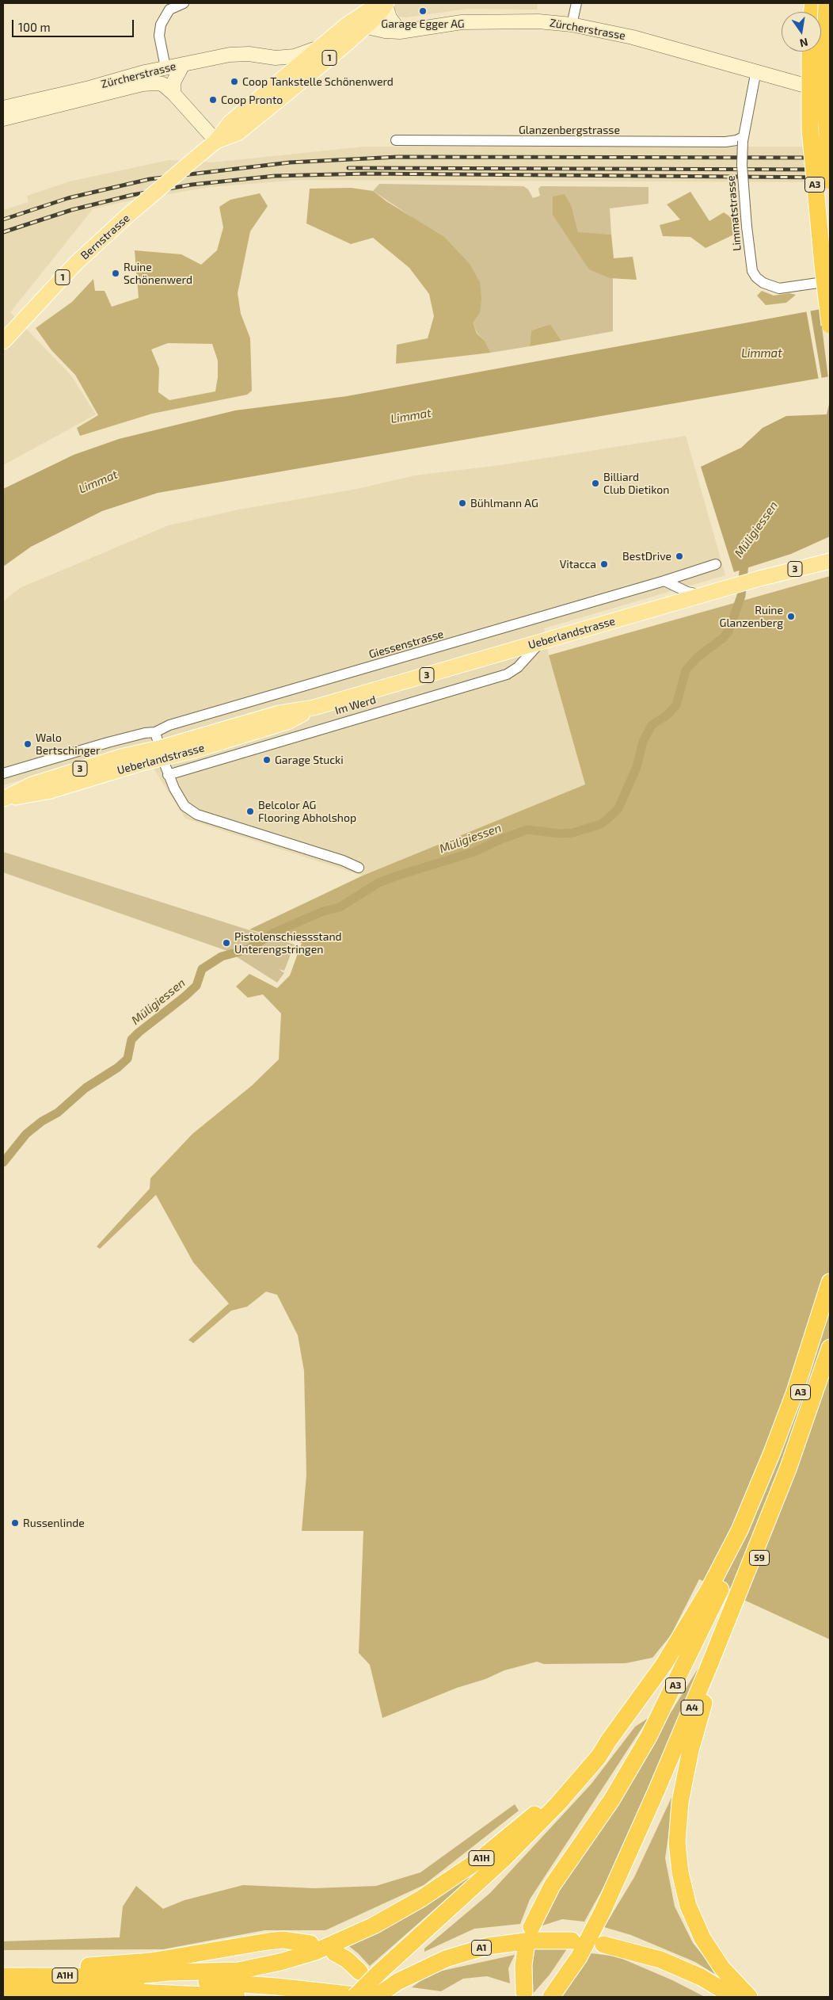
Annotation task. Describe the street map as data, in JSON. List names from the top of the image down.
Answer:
{
  "streets": {
    "highway": [
      "A3",
      "59",
      "A4",
      "A1H",
      "A1"
    ],
    "main road": [
      "Zürcherstrasse",
      "1",
      "Bernstrasse",
      "3",
      "Ueberlandstrasse"
    ],
    "street": [
      "Glanzenbergstrasse",
      "Limmatstrasse",
      "Giessenstrasse",
      "Im Werd"
    ]
  },
  "crossings": [
    ["Zürcherstrasse", "Limmatstrasse"],
    ["Zürcherstrasse", "Bernstrasse"],
    ["Glanzenbergstrasse", "Limmatstrasse"],
    ["A3", "59"],
    ["A3", "A4"],
    ["Ueberlandstrasse", "Im Werd"],
    ["59", "A4"]
  ],
  "water": ["Limmat", "Müligiessen"],
  "places": [
    "Garage Egger AG",
    "Coop Tankstelle Schönenwerd",
    "Coop Pronto",
    "Ruine Schönenwerd",
    "Billiard Club Dietikon",
    "Bühlmann AG",
    "BestDrive",
    "Vitacca",
    "Ruine Glanzenberg",
    "Walo Bertschinger",
    "Garage Stucki",
    "Belcolor AG Flooring Abholshop",
    "Pistolenschiessstand Unterengstringen",
    "Russenlinde"
  ],
  "scale_bar": "100 m",
  "north": "bottom"
}
